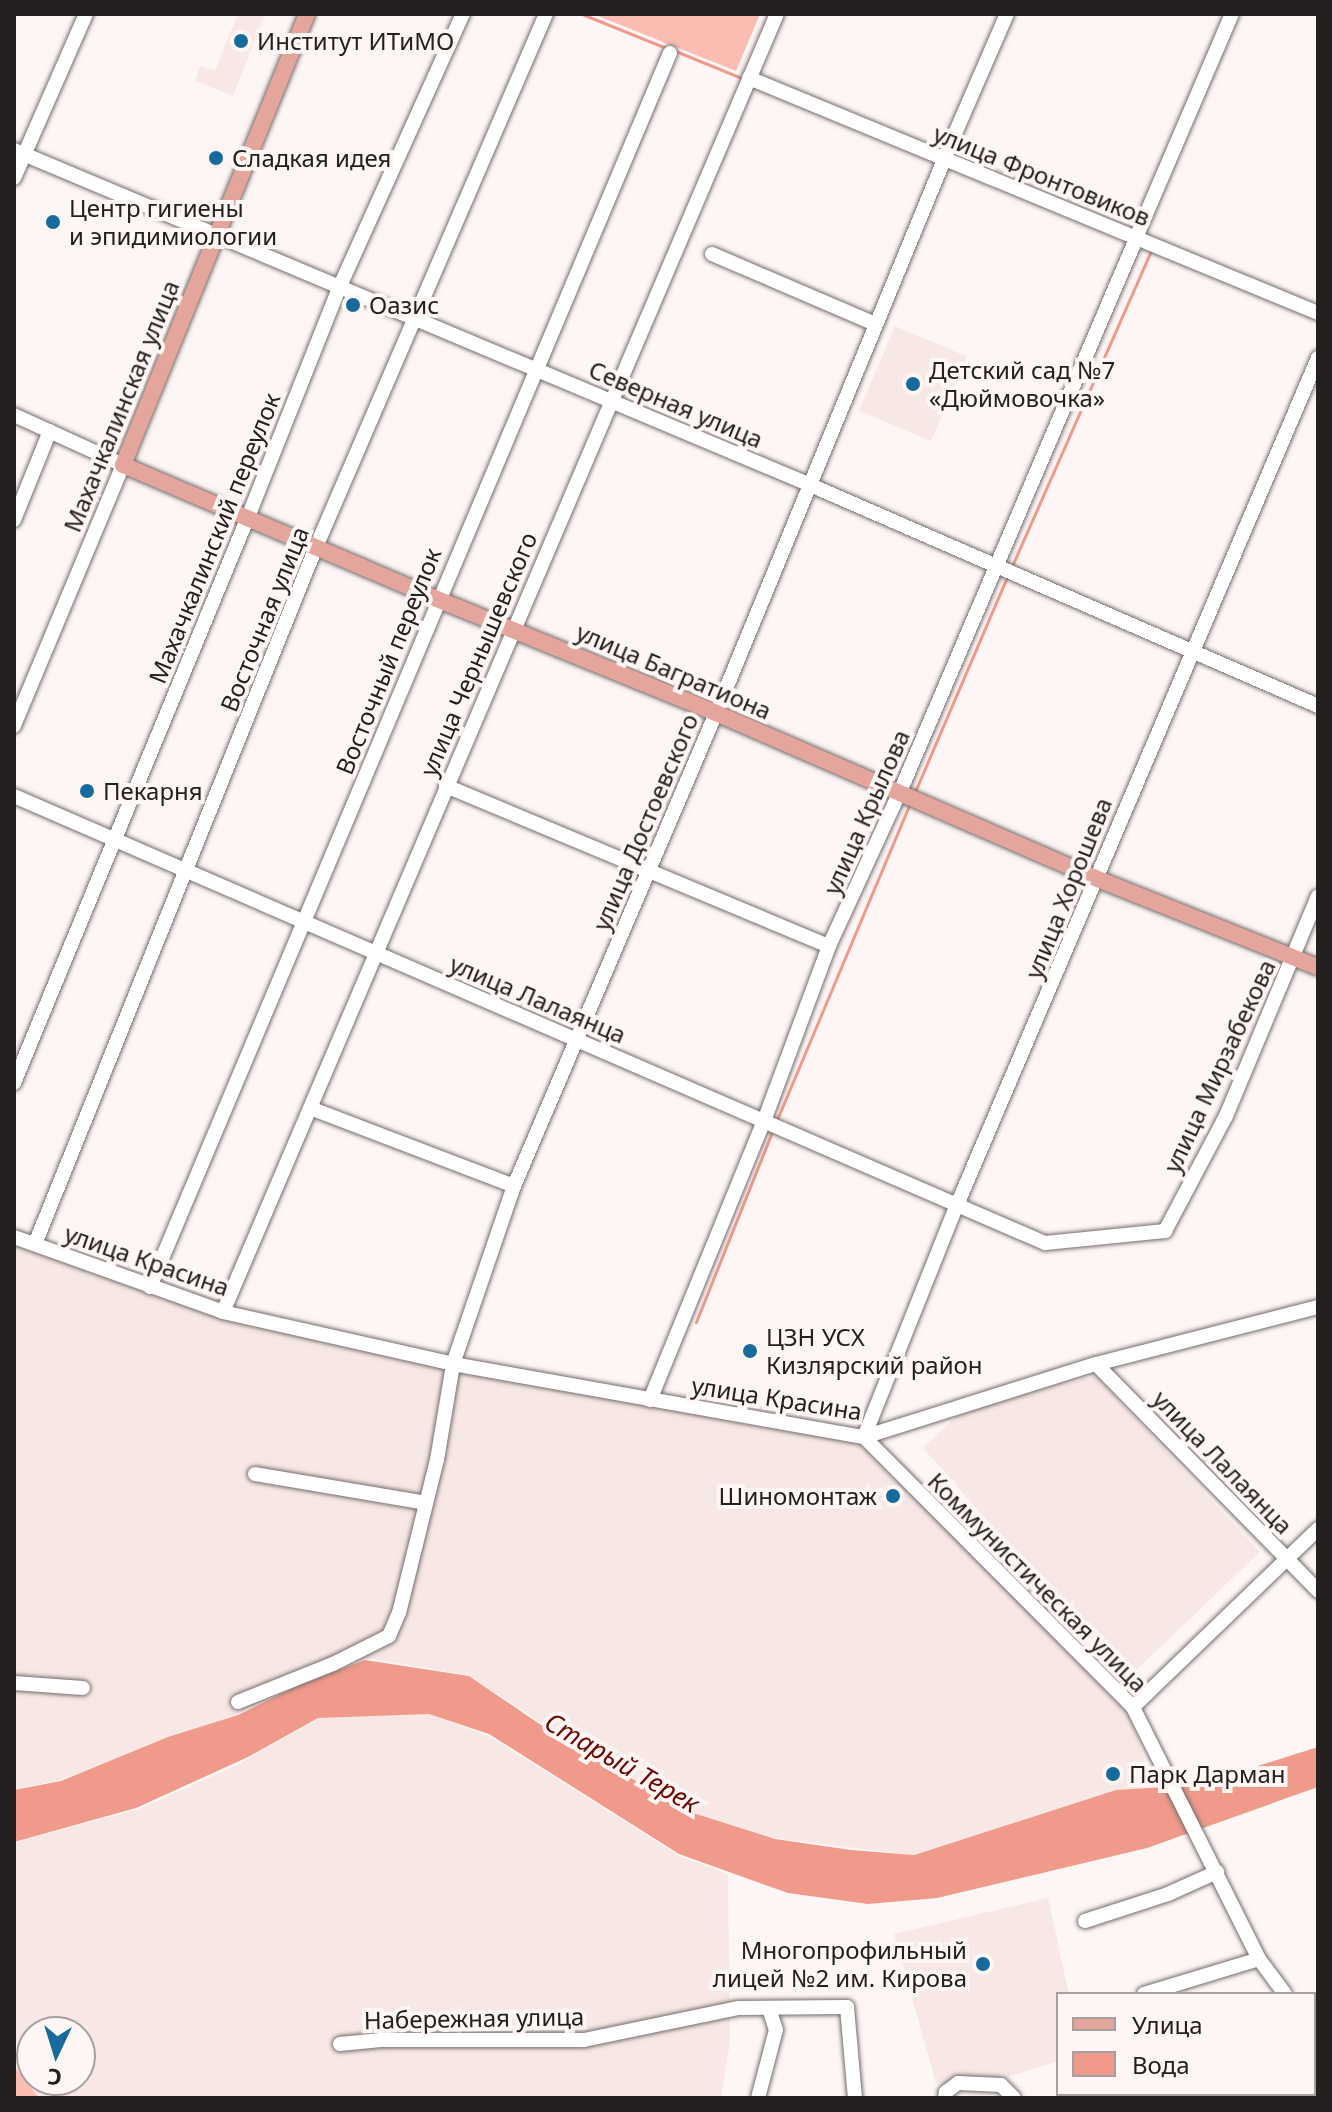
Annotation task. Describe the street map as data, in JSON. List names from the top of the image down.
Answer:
{
  "streets": {
    "main road": ["Махачкалинская улица", "улица Багратиона"],
    "street": [
      "улица Фронтовиков",
      "Северная улица",
      "Махачкалинский переулок",
      "Восточная улица",
      "улица Чернышевского",
      "Восточный переулок",
      "улица Крылова",
      "улица Достоевского",
      "улица Хорошева",
      "улица Лалаянца",
      "улица Мирзабекова",
      "улица Красина",
      "Коммунистическая улица",
      "Набережная улица"
    ]
  },
  "crossings": [
    ["улица Фронтовиков", "улица Чернышевского"],
    ["улица Фронтовиков", "улица Крылова"],
    ["улица Фронтовиков", "улица Достоевского"],
    ["Северная улица", "Махачкалинская улица"],
    ["Северная улица", "Махачкалинский переулок"],
    ["Северная улица", "Восточная улица"],
    ["Северная улица", "улица Чернышевского"],
    ["Северная улица", "Восточный переулок"],
    ["Северная улица", "улица Крылова"],
    ["Северная улица", "улица Достоевского"],
    ["Северная улица", "улица Хорошева"],
    ["Махачкалинская улица", "улица Багратиона"],
    ["Махачкалинский переулок", "улица Багратиона"],
    ["Махачкалинский переулок", "улица Лалаянца"],
    ["Восточная улица", "улица Багратиона"],
    ["Восточная улица", "улица Лалаянца"],
    ["Восточная улица", "улица Красина"],
    ["улица Чернышевского", "улица Багратиона"],
    ["улица Чернышевского", "улица Лалаянца"],
    ["улица Чернышевского", "улица Красина"],
    ["Восточный переулок", "улица Багратиона"],
    ["Восточный переулок", "улица Лалаянца"],
    ["Восточный переулок", "улица Красина"],
    ["улица Багратиона", "улица Крылова"],
    ["улица Багратиона", "улица Достоевского"],
    ["улица Багратиона", "улица Хорошева"],
    ["улица Багратиона", "улица Мирзабекова"],
    ["улица Крылова", "улица Лалаянца"],
    ["улица Крылова", "улица Красина"],
    ["улица Достоевского", "улица Лалаянца"],
    ["улица Достоевского", "улица Красина"],
    ["улица Хорошева", "улица Лалаянца"],
    ["улица Хорошева", "улица Красина"],
    ["улица Хорошева", "Коммунистическая улица"],
    ["улица Лалаянца", "улица Мирзабекова"],
    ["улица Лалаянца", "улица Красина"],
    ["улица Красина", "Коммунистическая улица"]
  ],
  "water": ["Старый Терек"],
  "places": [
    "Институт ИТиМО",
    "Сладкая идея",
    "Центр гигиены и эпидимиологии",
    "Оазис",
    "Детский сад №7 «Дюймовочка»",
    "Пекарня",
    "ЦЗН УСХ Кизлярский район",
    "Шиномонтаж",
    "Парк Дарман",
    "Многопрофильный лицей №2 им. Кирова"
  ],
  "legend": ["Улица", "Вода"],
  "north": "bottom"
}
